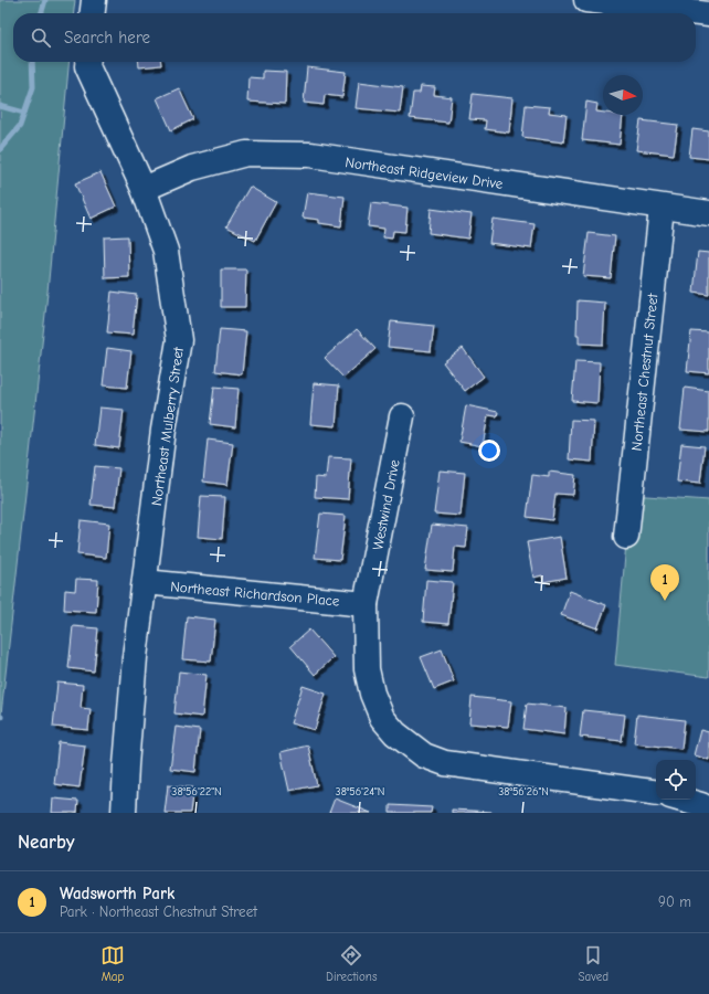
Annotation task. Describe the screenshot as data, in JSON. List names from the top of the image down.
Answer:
{
  "streets": {
    "street": [
      "Northeast Ridgeview Drive",
      "Northeast Chestnut Street",
      "Northeast Mulberry Street",
      "Westwind Drive",
      "Northeast Richardson Place"
    ]
  },
  "crossings": [
    ["Northeast Ridgeview Drive", "Northeast Chestnut Street"],
    ["Northeast Ridgeview Drive", "Northeast Mulberry Street"],
    ["Northeast Mulberry Street", "Northeast Richardson Place"],
    ["Westwind Drive", "Northeast Richardson Place"]
  ],
  "north": "right",
  "page": {
    "search": "Search here",
    "pins": "1",
    "heading": "Nearby",
    "list": [
      {
        "mark": "1",
        "name": "Wadsworth Park",
        "note": "Park · Northeast Chestnut Street",
        "value": "90 m"
      }
    ],
    "nav": ["Map", "Directions", "Saved"]
  },
  "coordinates": ["38°56'22\"N", "38°56'24\"N", "38°56'26\"N"]
}
